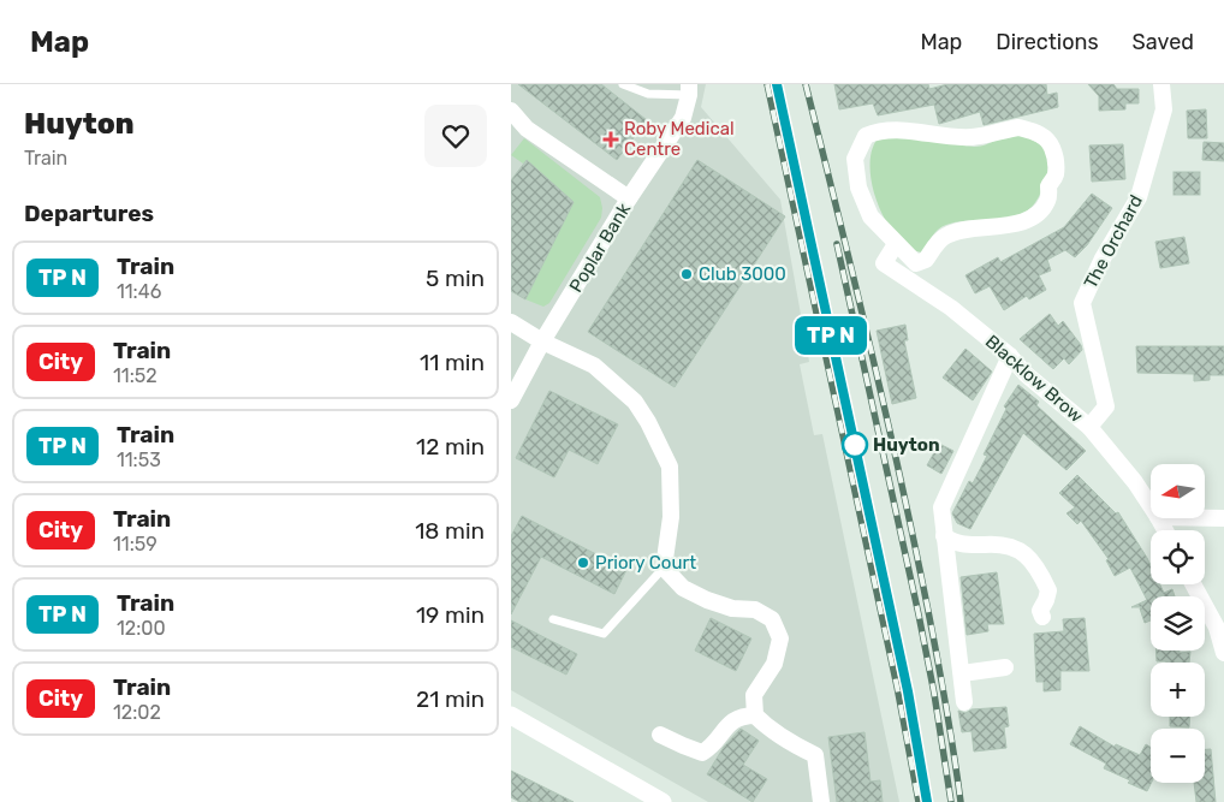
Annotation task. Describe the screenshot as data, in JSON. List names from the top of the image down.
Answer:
{
  "streets": {
    "street": ["The Orchard", "Poplar Bank", "Blacklow Brow"]
  },
  "crossings": [
    ["The Orchard", "Blacklow Brow"]
  ],
  "places": {
    "health": ["Roby Medical Centre"],
    "other": ["Club 3000", "Huyton", "Priory Court"]
  },
  "north": "left",
  "page": {
    "header": "Map",
    "nav": ["Map", "Directions", "Saved"],
    "heading": [
      ["Huyton", "Train"],
      "Departures"
    ],
    "on_map": "TP N",
    "list": [
      {
        "mark": "TP N",
        "name": "Train",
        "note": "11:46",
        "value": "5 min"
      },
      {
        "mark": "City",
        "name": "Train",
        "note": "11:52",
        "value": "11 min"
      },
      {
        "mark": "TP N",
        "name": "Train",
        "note": "11:53",
        "value": "12 min"
      },
      {
        "mark": "City",
        "name": "Train",
        "note": "11:59",
        "value": "18 min"
      },
      {
        "mark": "TP N",
        "name": "Train",
        "note": "12:00",
        "value": "19 min"
      },
      {
        "mark": "City",
        "name": "Train",
        "note": "12:02",
        "value": "21 min"
      }
    ],
    "map_buttons": ["+", "−"]
  }
}
